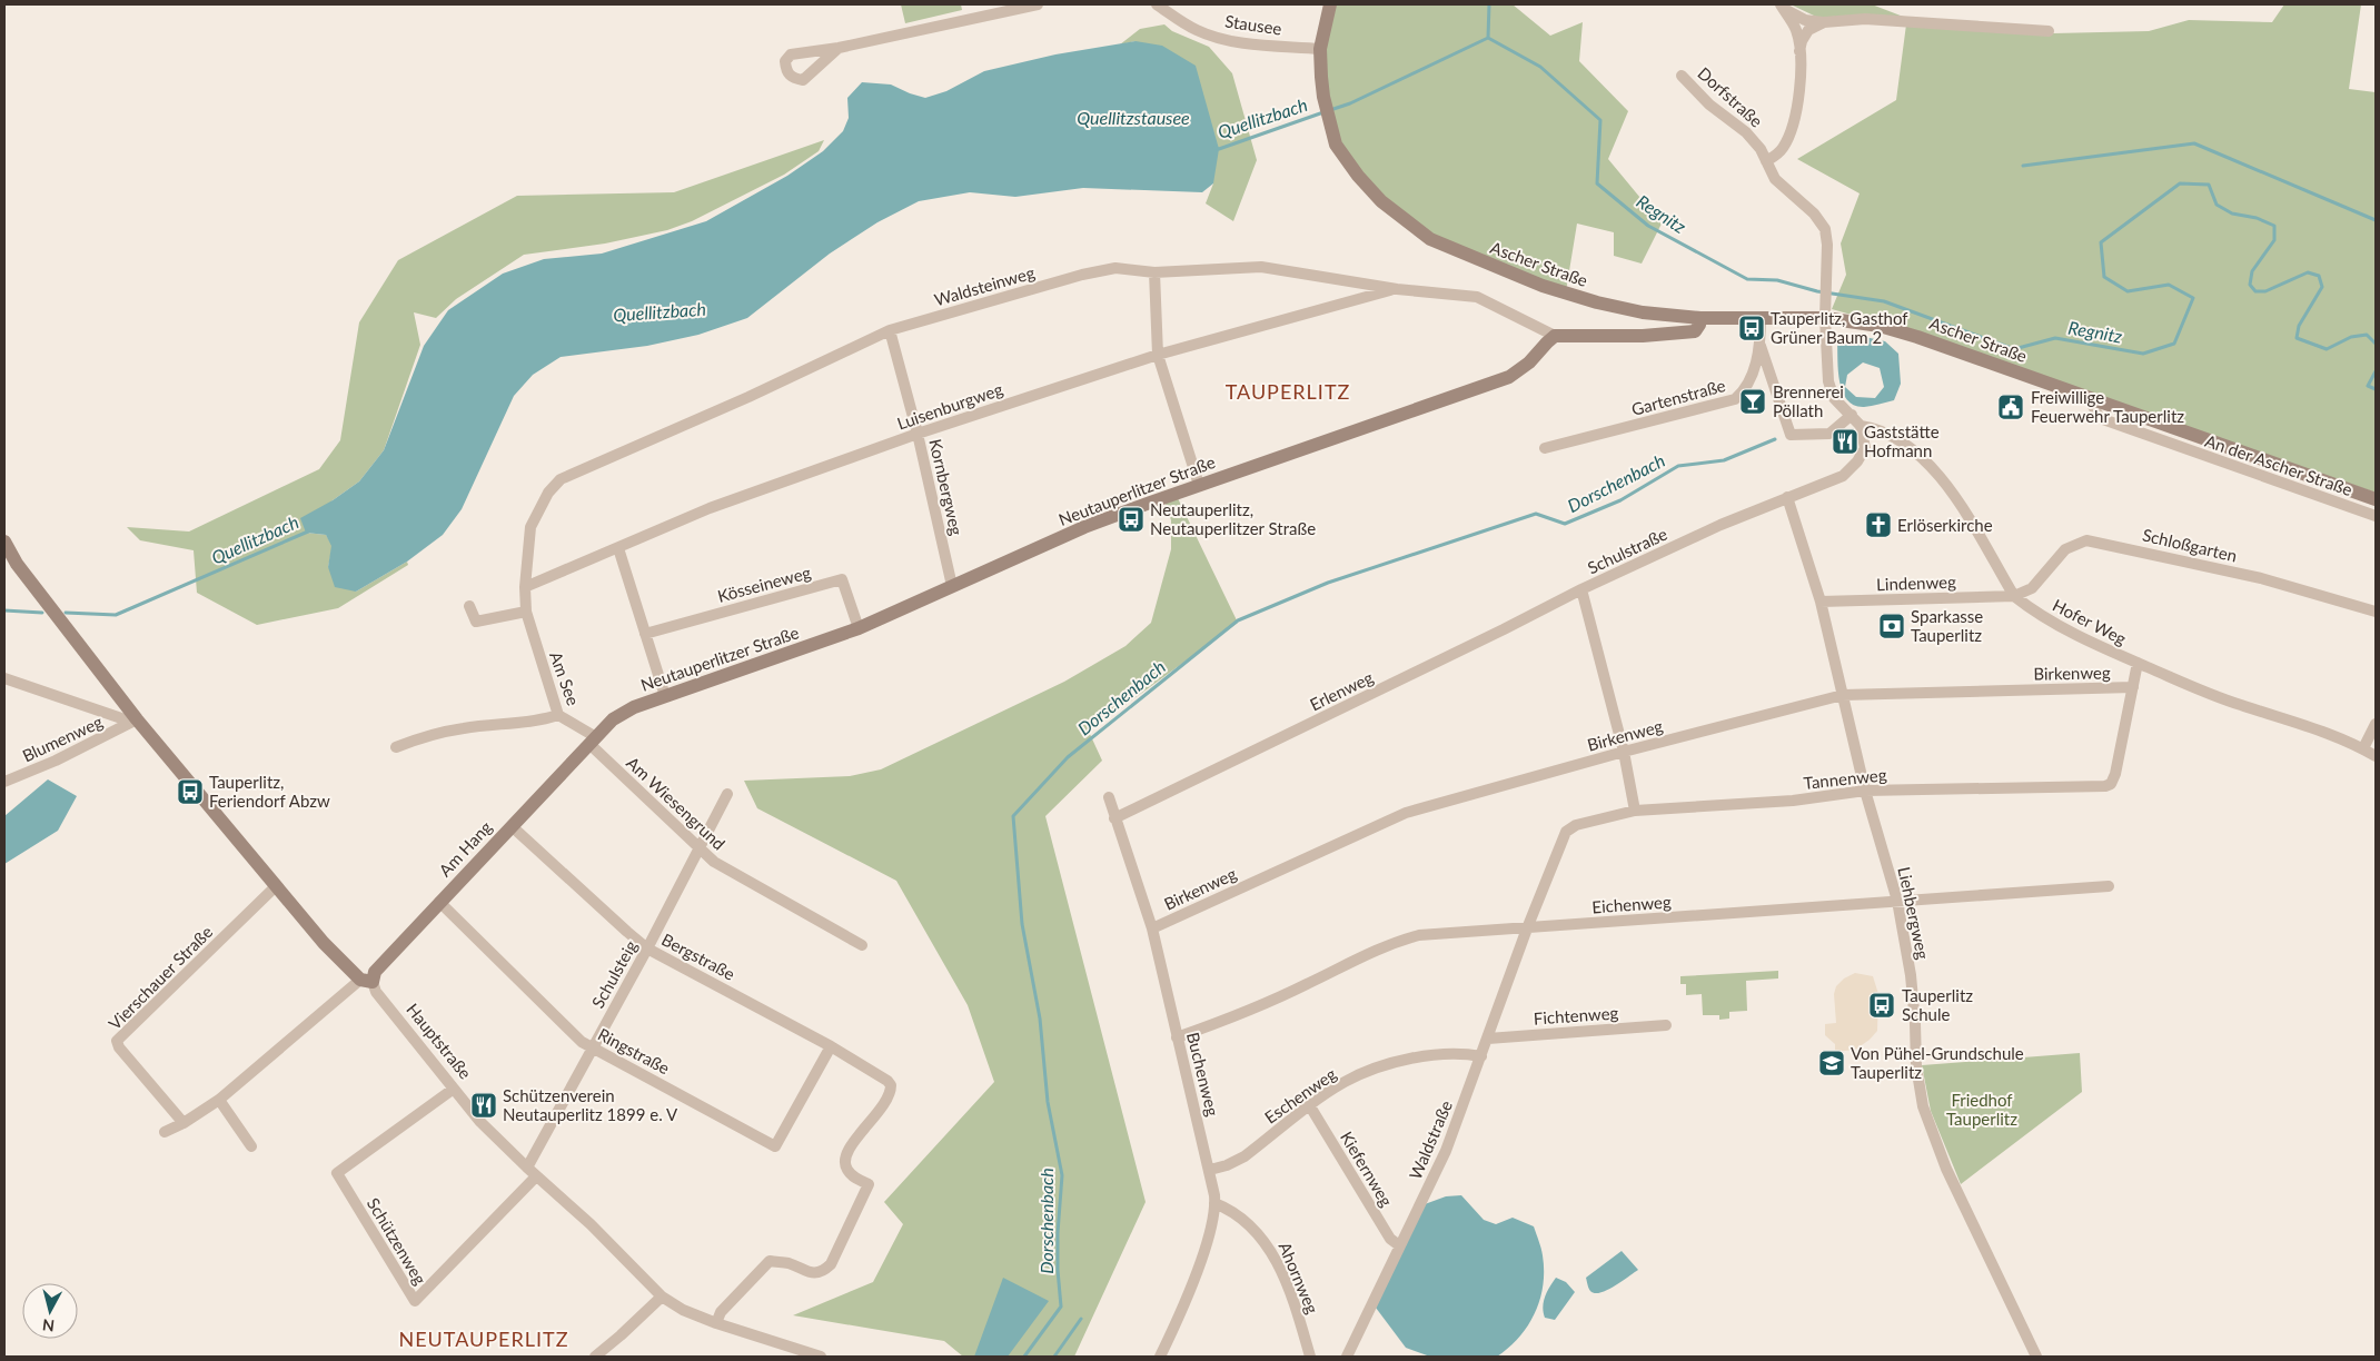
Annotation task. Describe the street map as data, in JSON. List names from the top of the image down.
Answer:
{
  "streets": {
    "street": [
      "Stausee",
      "Dorfstraße",
      "Ascher Straße",
      "Waldsteinweg",
      "Gartenstraße",
      "Luisenburgweg",
      "An der Ascher Straße",
      "Kornbergweg",
      "Neutauperlitzer Straße",
      "Schloßgarten",
      "Schulstraße",
      "Lindenweg",
      "Kösseineweg",
      "Hofer Weg",
      "Birkenweg",
      "Am See",
      "Erlenweg",
      "Blumenweg",
      "Tannenweg",
      "Am Wiesengrund",
      "Am Hang",
      "Eichenweg",
      "Liehbergweg",
      "Bergstraße",
      "Schulsteig",
      "Vierschauer Straße",
      "Fichtenweg",
      "Hauptstraße",
      "Ringstraße",
      "Buchenweg",
      "Eschenweg",
      "Waldstraße",
      "Kiefernweg",
      "Schützenweg",
      "Ahornweg"
    ]
  },
  "crossings": [
    ["Stausee", "Ascher Straße"],
    ["Dorfstraße", "Ascher Straße"],
    ["Dorfstraße", "Schulstraße"],
    ["Dorfstraße", "Hofer Weg"],
    ["Ascher Straße", "Gartenstraße"],
    ["Ascher Straße", "An der Ascher Straße"],
    ["Waldsteinweg", "Luisenburgweg"],
    ["Waldsteinweg", "Kornbergweg"],
    ["Waldsteinweg", "Neutauperlitzer Straße"],
    ["Waldsteinweg", "Am See"],
    ["Luisenburgweg", "Kornbergweg"],
    ["Luisenburgweg", "Am See"],
    ["Kornbergweg", "Neutauperlitzer Straße"],
    ["Neutauperlitzer Straße", "Kösseineweg"],
    ["Neutauperlitzer Straße", "Am See"],
    ["Neutauperlitzer Straße", "Am Wiesengrund"],
    ["Neutauperlitzer Straße", "Am Hang"],
    ["Schloßgarten", "Lindenweg"],
    ["Schloßgarten", "Hofer Weg"],
    ["Schulstraße", "Hofer Weg"],
    ["Schulstraße", "Birkenweg"],
    ["Schulstraße", "Erlenweg"],
    ["Schulstraße", "Tannenweg"],
    ["Schulstraße", "Liehbergweg"],
    ["Lindenweg", "Hofer Weg"],
    ["Lindenweg", "Liehbergweg"],
    ["Hofer Weg", "Tannenweg"],
    ["Birkenweg", "Tannenweg"],
    ["Birkenweg", "Liehbergweg"],
    ["Birkenweg", "Buchenweg"],
    ["Am See", "Am Wiesengrund"],
    ["Am See", "Am Hang"],
    ["Erlenweg", "Buchenweg"],
    ["Blumenweg", "Hauptstraße"],
    ["Tannenweg", "Eichenweg"],
    ["Tannenweg", "Liehbergweg"],
    ["Tannenweg", "Waldstraße"],
    ["Am Wiesengrund", "Am Hang"],
    ["Am Wiesengrund", "Schulsteig"],
    ["Am Hang", "Bergstraße"],
    ["Am Hang", "Hauptstraße"],
    ["Am Hang", "Ringstraße"],
    ["Eichenweg", "Liehbergweg"],
    ["Eichenweg", "Buchenweg"],
    ["Eichenweg", "Waldstraße"],
    ["Bergstraße", "Schulsteig"],
    ["Bergstraße", "Hauptstraße"],
    ["Bergstraße", "Ringstraße"],
    ["Schulsteig", "Hauptstraße"],
    ["Schulsteig", "Ringstraße"],
    ["Vierschauer Straße", "Hauptstraße"],
    ["Fichtenweg", "Waldstraße"],
    ["Hauptstraße", "Schützenweg"],
    ["Buchenweg", "Eschenweg"],
    ["Buchenweg", "Ahornweg"],
    ["Eschenweg", "Waldstraße"],
    ["Eschenweg", "Kiefernweg"],
    ["Waldstraße", "Kiefernweg"]
  ],
  "districts": ["TAUPERLITZ", "NEUTAUPERLITZ"],
  "water": [
    "Quellitzstausee",
    "Quellitzbach",
    "Regnitz",
    "Dorschenbach"
  ],
  "parks": ["Friedhof Tauperlitz"],
  "places": {
    "bus stop": [
      "Tauperlitz, Gasthof Grüner Baum 2",
      "Neutauperlitz, Neutauperlitzer Straße",
      "Tauperlitz, Feriendorf Abzw",
      "Tauperlitz Schule"
    ],
    "bar": ["Brennerei Pöllath"],
    "public building": ["Freiwillige Feuerwehr Tauperlitz"],
    "restaurant": ["Gaststätte Hofmann", "Schützenverein Neutauperlitz 1899 e. V"],
    "church": ["Erlöserkirche"],
    "bank": ["Sparkasse Tauperlitz"],
    "school or university": ["Von Pühel-Grundschule Tauperlitz"]
  },
  "north": "bottom"
}
